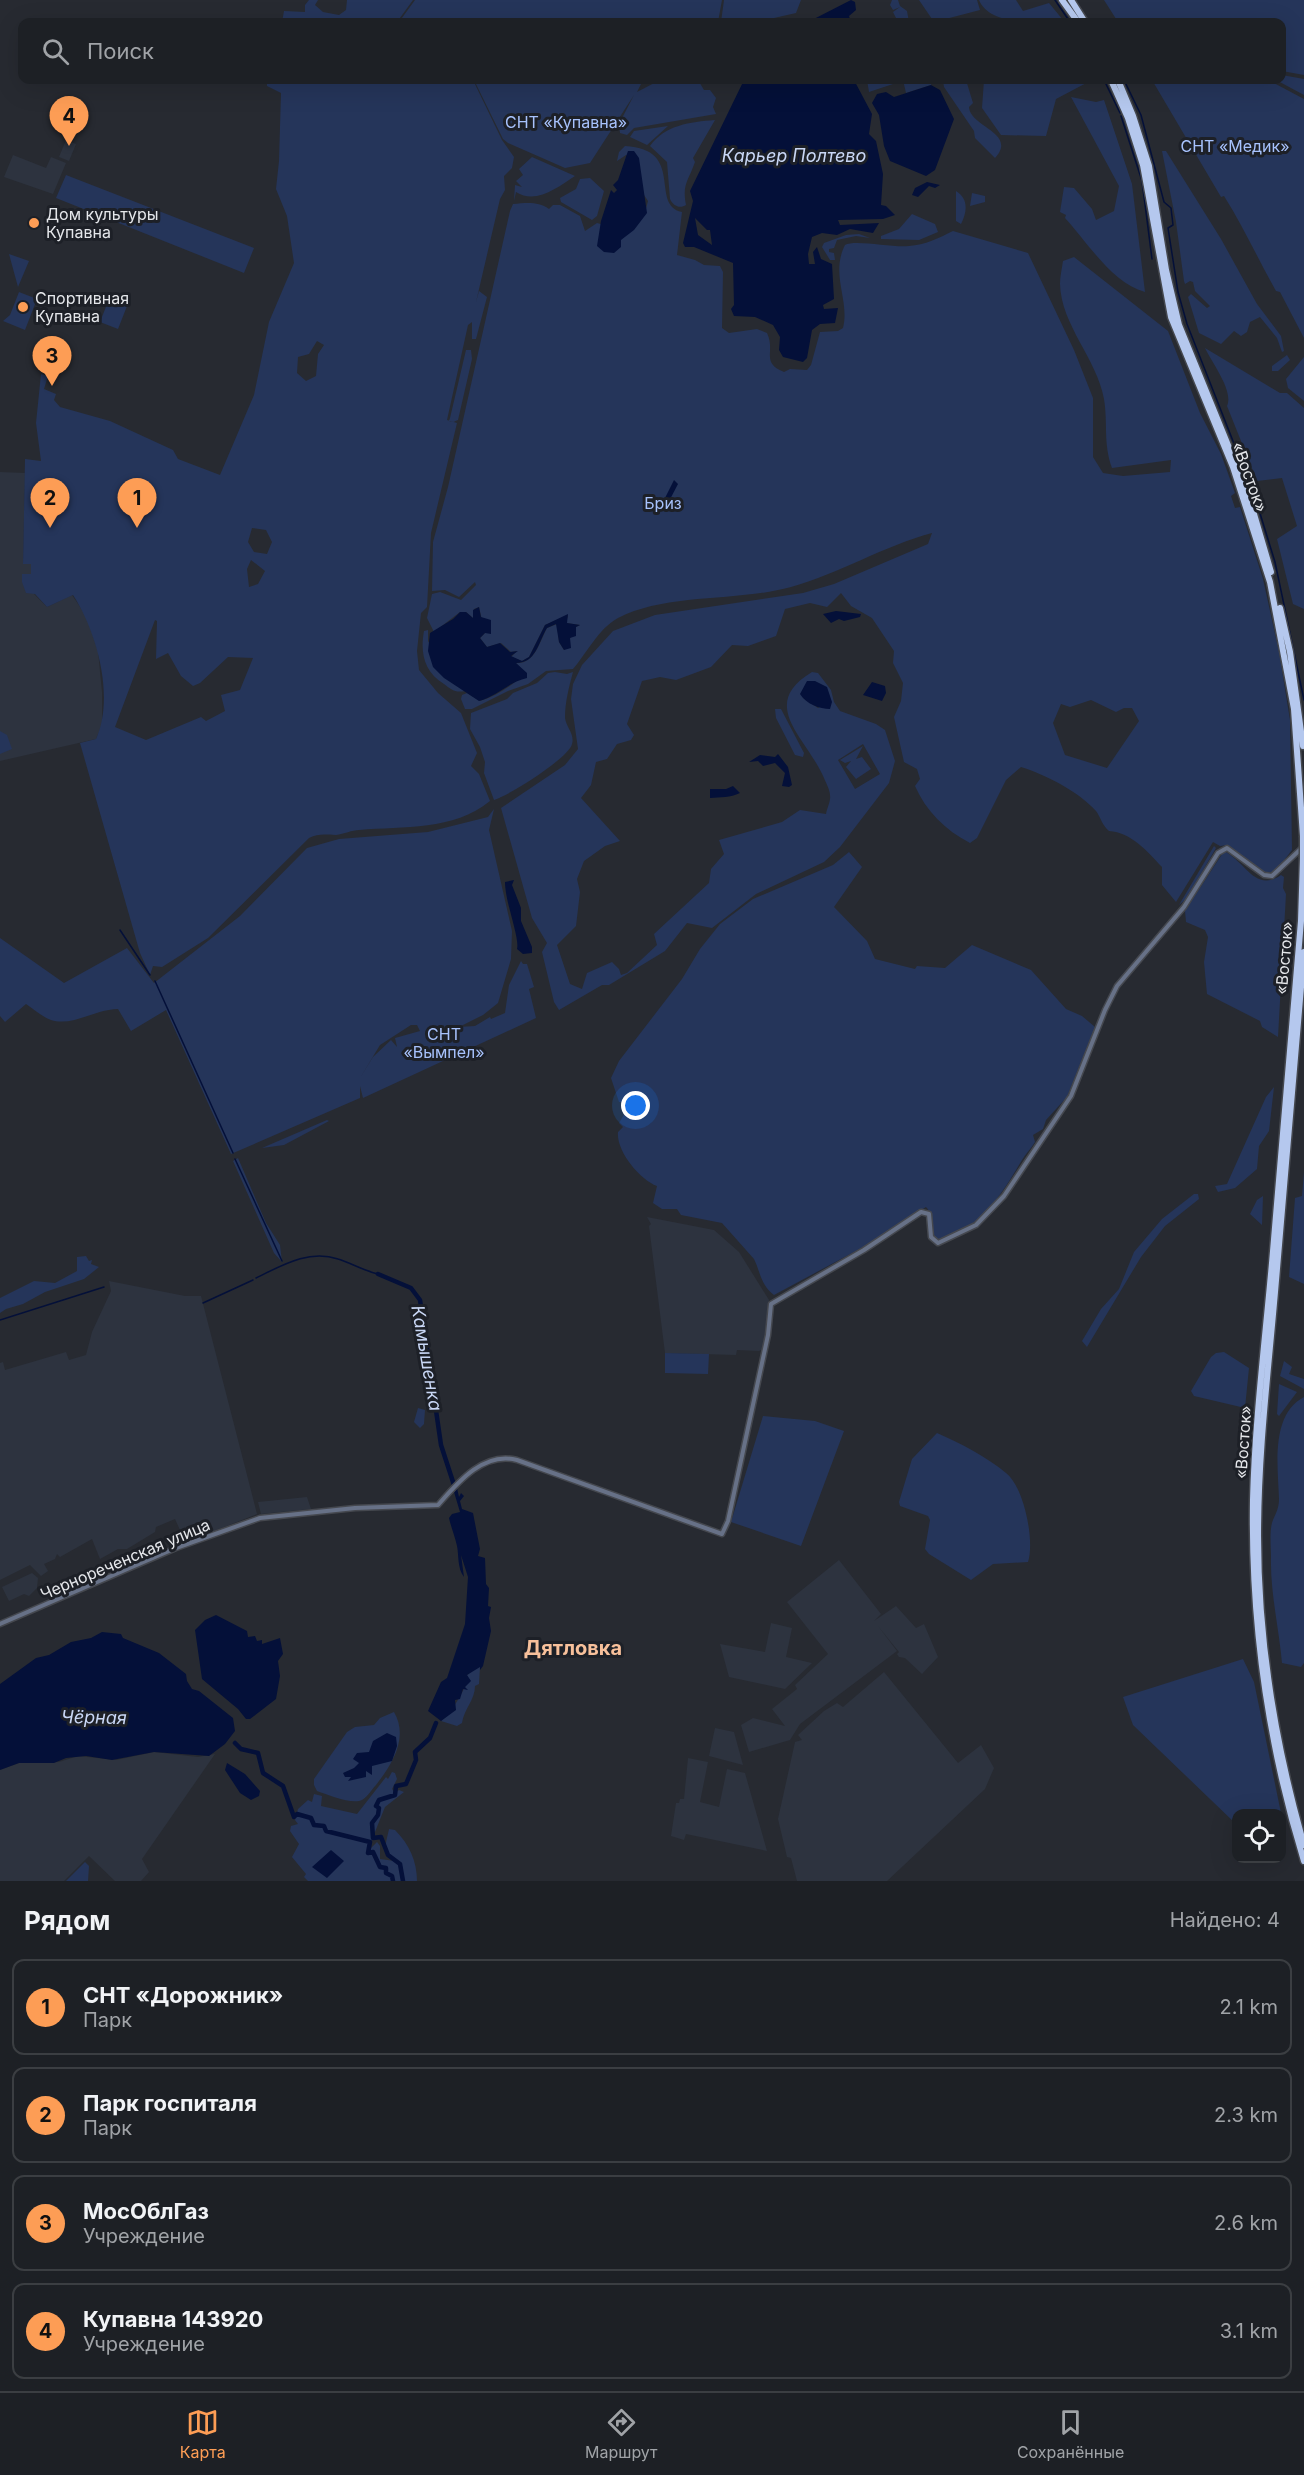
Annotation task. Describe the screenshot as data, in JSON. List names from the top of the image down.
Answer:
{
  "streets": {
    "highway": ["«Восток»"],
    "street": ["Чернореченская улица"]
  },
  "districts": ["Дятловка"],
  "water": ["Карьер Полтево", "Камышенка", "Чёрная"],
  "parks": [
    "СНТ «Купавна»",
    "СНТ «Медик»",
    "Бриз",
    "СНТ «Вымпел»"
  ],
  "places": ["Дом культуры Купавна", "Спортивная Купавна"],
  "page": {
    "search": "Поиск",
    "pins": [
      "4",
      "3",
      "1",
      "2"
    ],
    "heading": ["Рядом", "Найдено: 4"],
    "list": [
      {
        "mark": "1",
        "name": "СНТ «Дорожник»",
        "note": "Парк",
        "value": "2.1 km"
      },
      {
        "mark": "2",
        "name": "Парк госпиталя",
        "note": "Парк",
        "value": "2.3 km"
      },
      {
        "mark": "3",
        "name": "МосОблГаз",
        "note": "Учреждение",
        "value": "2.6 km"
      },
      {
        "mark": "4",
        "name": "Купавна 143920",
        "note": "Учреждение",
        "value": "3.1 km"
      }
    ],
    "nav": ["Карта", "Маршрут", "Сохранённые"]
  }
}
